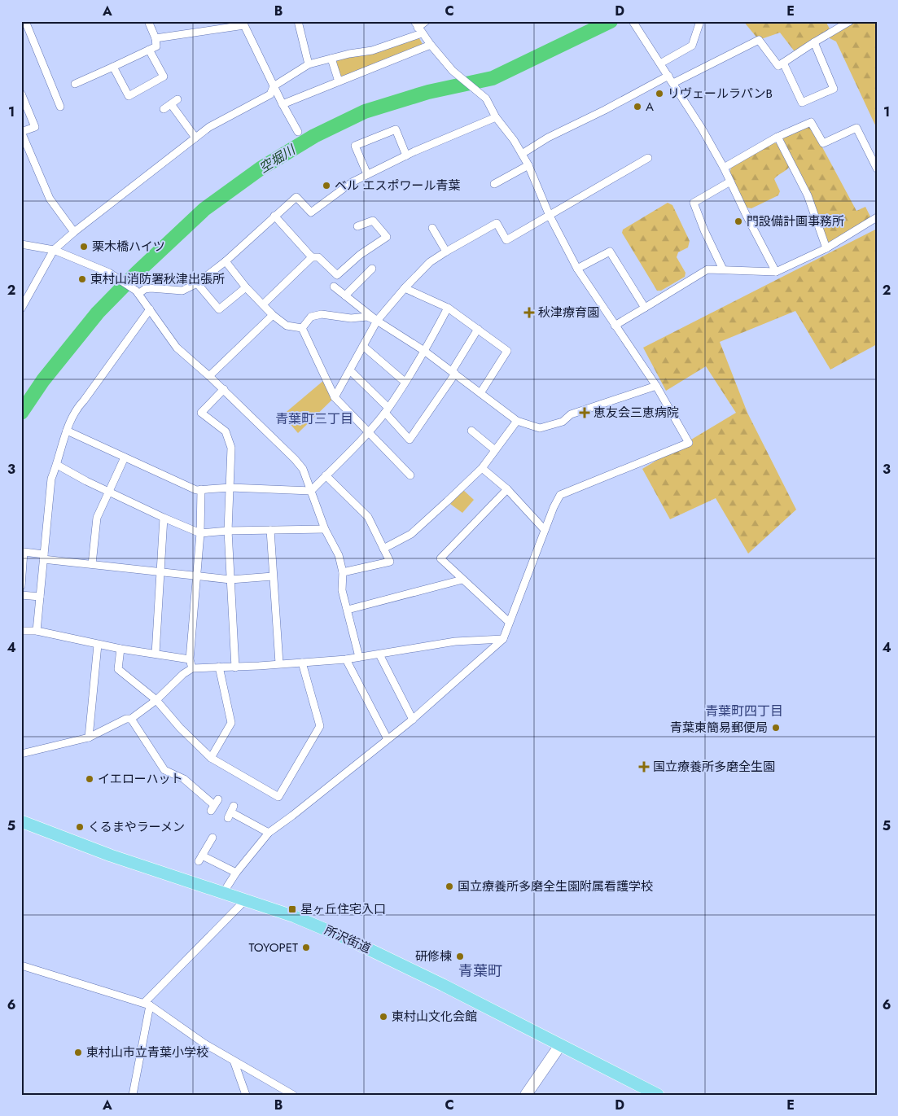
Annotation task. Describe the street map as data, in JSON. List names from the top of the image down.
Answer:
{
  "streets": {
    "main road": ["所沢街道"]
  },
  "districts": ["青葉町三丁目", "青葉町四丁目", "青葉町"],
  "water": ["空堀川"],
  "places": {
    "other": [
      "リヴェールラパンB",
      "A",
      "ベル エスポワール青葉",
      "門設備計画事務所",
      "栗木橋ハイツ",
      "東村山消防署秋津出張所",
      "青葉東簡易郵便局",
      "イエローハット",
      "くるまやラーメン",
      "国立療養所多磨全生園附属看護学校",
      "TOYOPET",
      "研修棟",
      "東村山文化会館",
      "東村山市立青葉小学校"
    ],
    "health": ["秋津療育園", "恵友会三恵病院", "国立療養所多磨全生園"],
    "transit": ["星ヶ丘住宅入口"]
  },
  "grid": {
    "columns": [
      "A",
      "B",
      "C",
      "D",
      "E"
    ],
    "rows": [
      "1",
      "2",
      "3",
      "4",
      "5",
      "6"
    ]
  }
}
